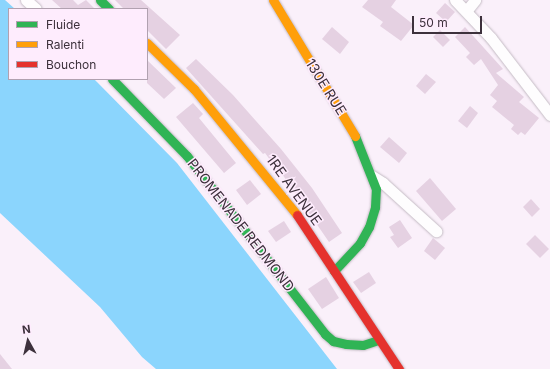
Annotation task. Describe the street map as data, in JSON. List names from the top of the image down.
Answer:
{
  "streets": {
    "street": ["130E RUE", "1RE AVENUE", "PROMENADE REDMOND"]
  },
  "crossings": [
    ["130E RUE", "1RE AVENUE"],
    ["1RE AVENUE", "PROMENADE REDMOND"]
  ],
  "legend": ["Fluide", "Ralenti", "Bouchon"],
  "scale_bar": "50 m",
  "north": "top"
}
